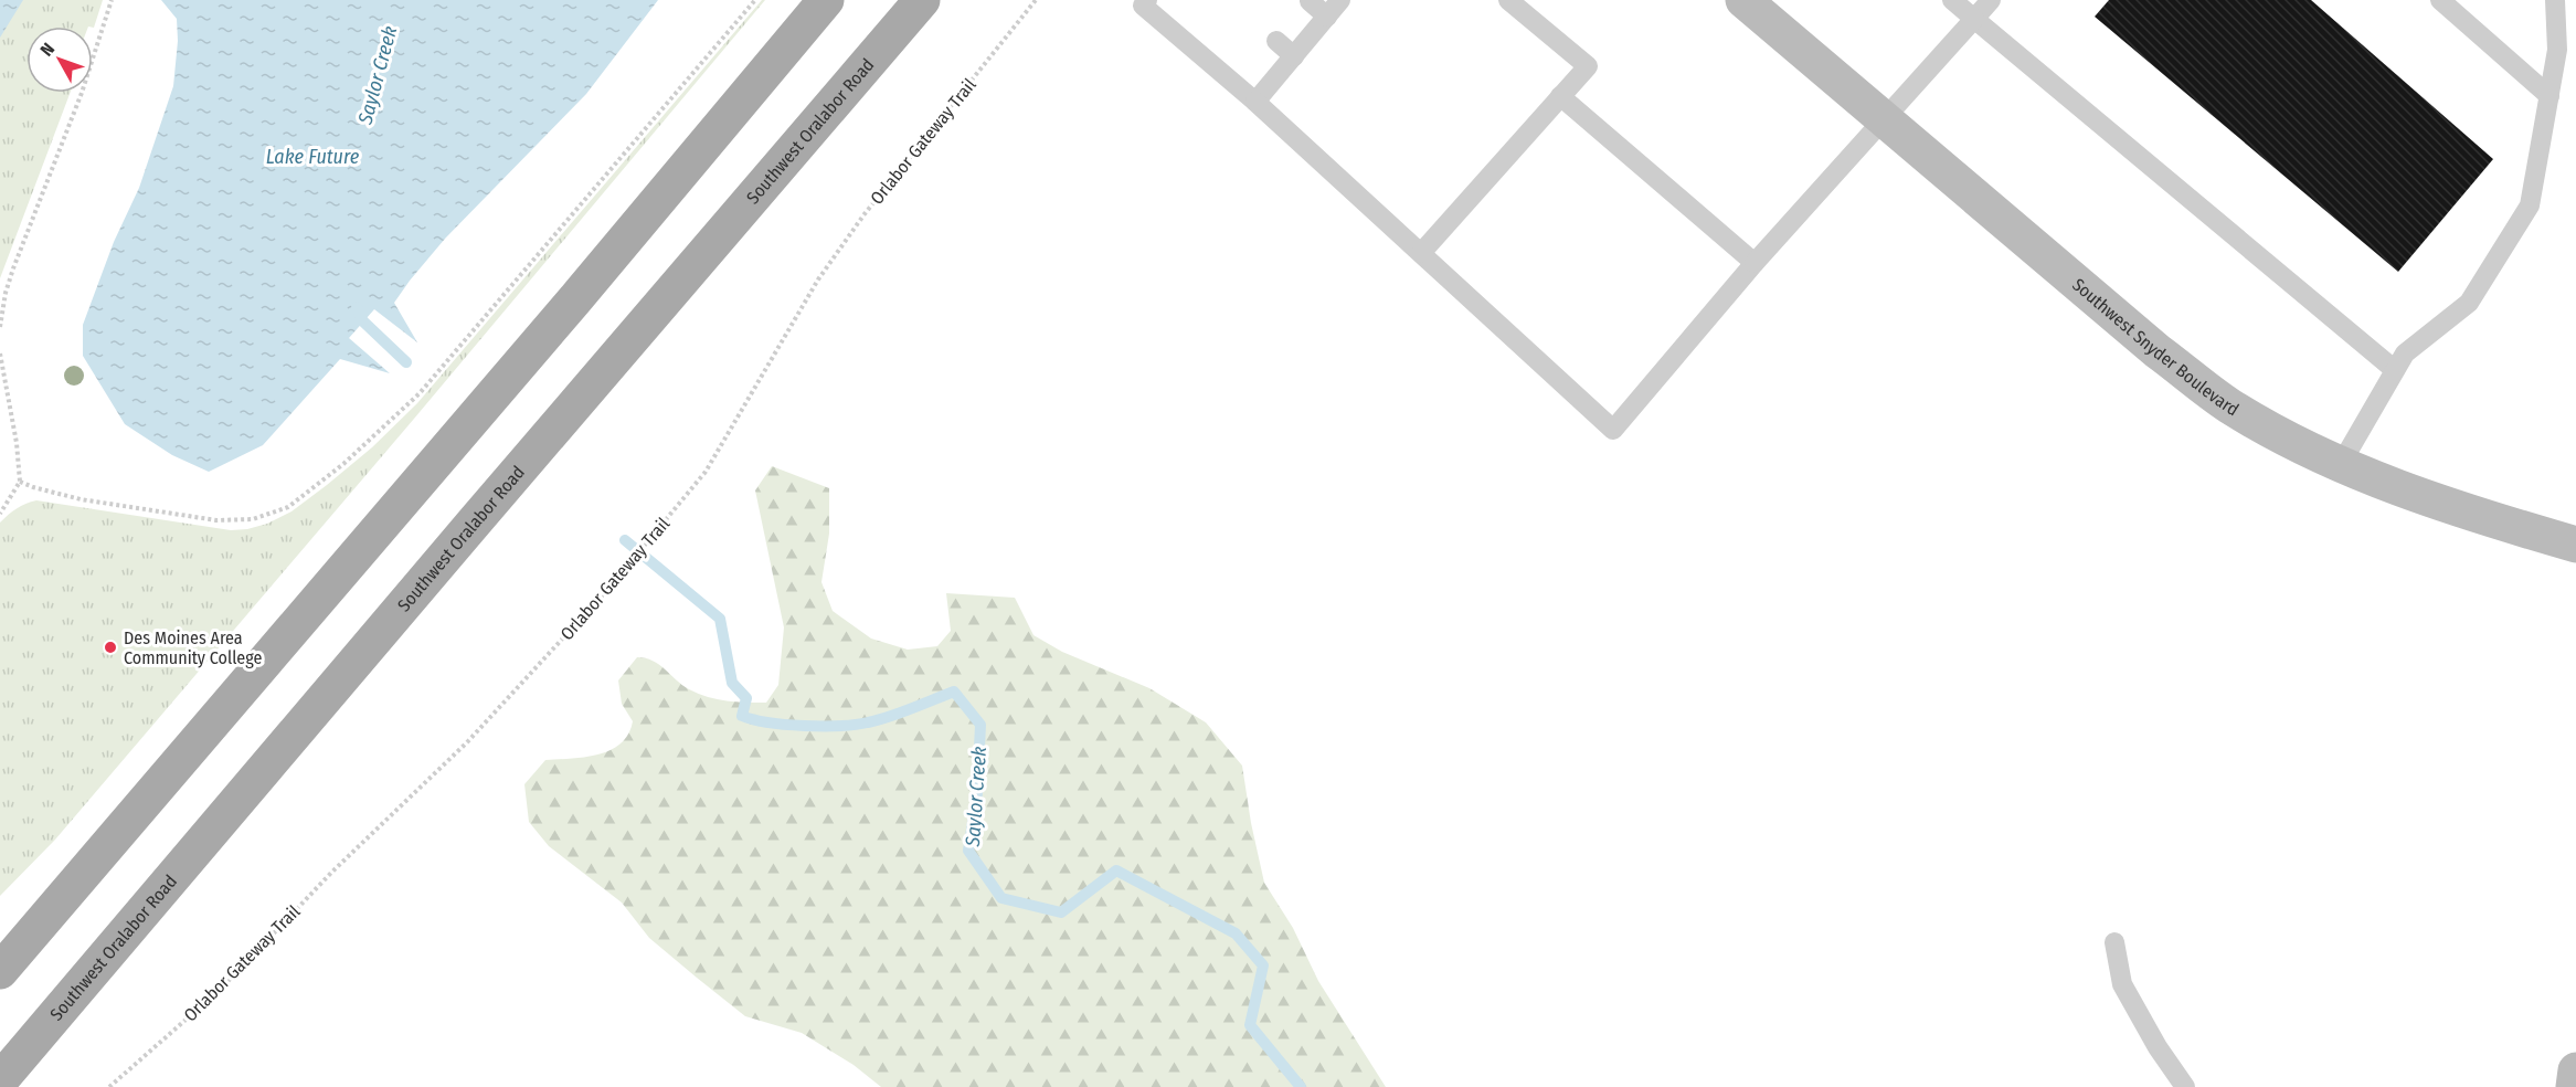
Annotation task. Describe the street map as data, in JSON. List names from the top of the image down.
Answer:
{
  "streets": {
    "main road": ["Southwest Oralabor Road"],
    "street": ["Southwest Snyder Boulevard"],
    "path": ["Orlabor Gateway Trail"]
  },
  "water": ["Saylor Creek", "Lake Future"],
  "places": ["Des Moines Area Community College"],
  "north": "top left"
}
